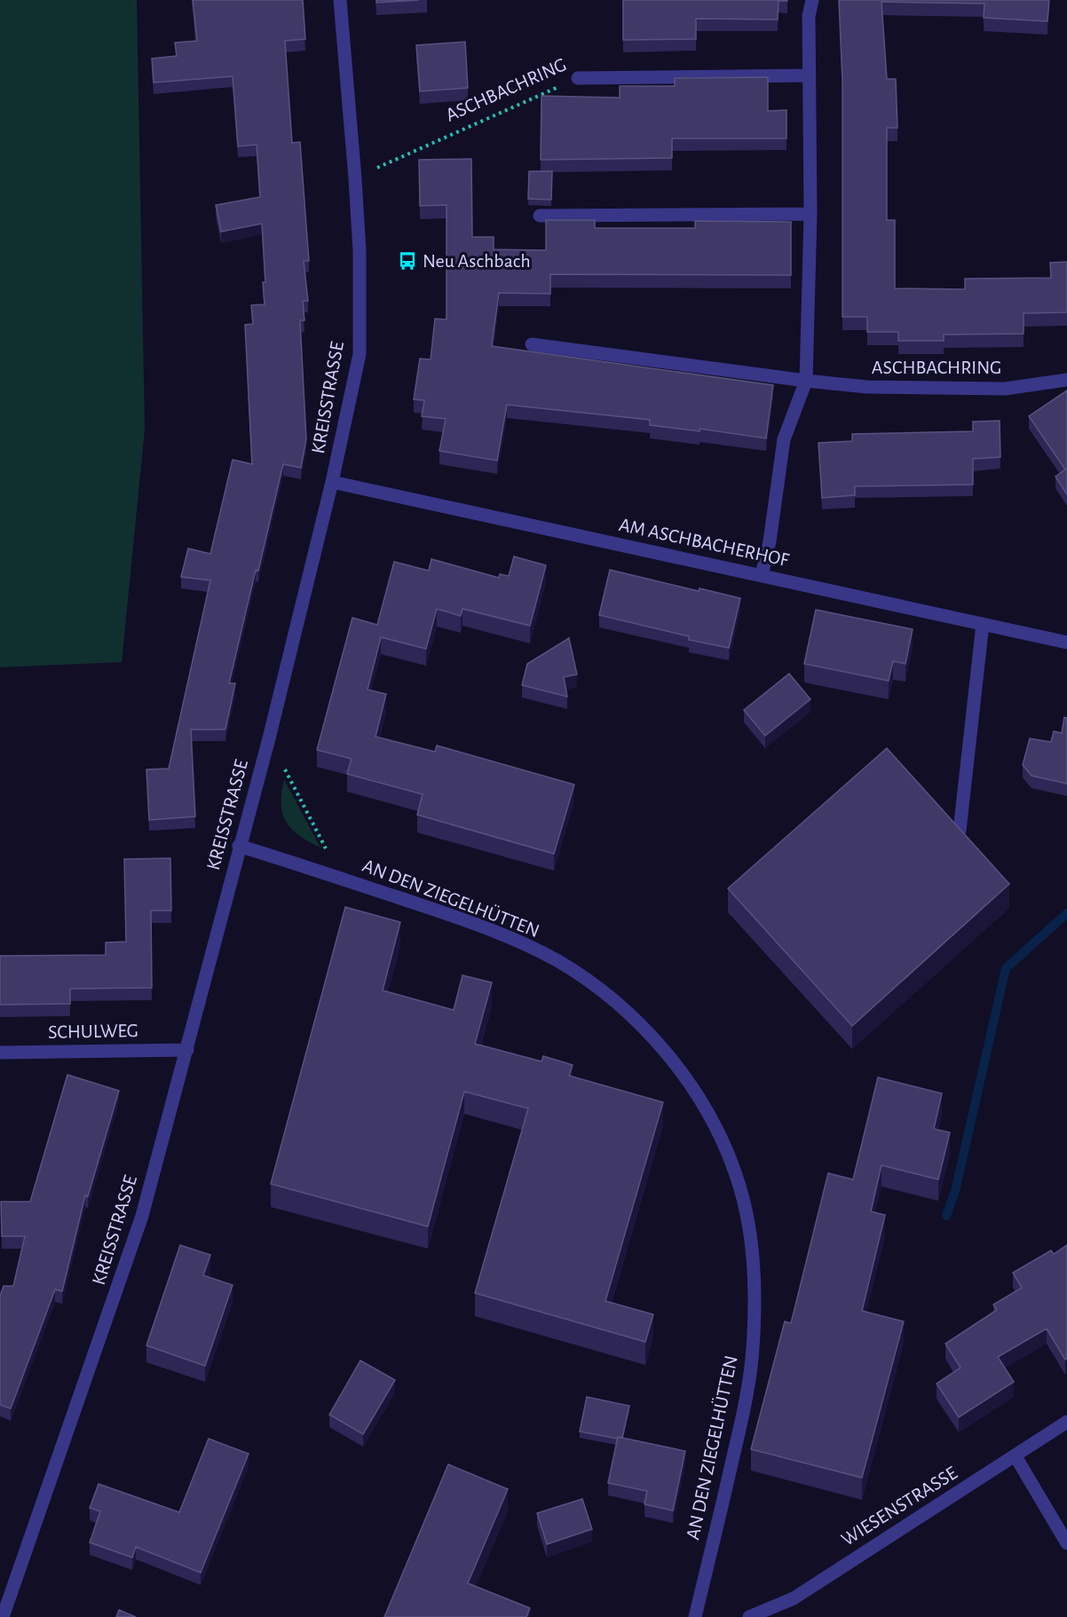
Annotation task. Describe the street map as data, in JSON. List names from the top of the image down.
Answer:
{
  "streets": {
    "street": [
      "ASCHBACHRING",
      "KREISSTRASSE",
      "AM ASCHBACHERHOF",
      "AN DEN ZIEGELHÜTTEN",
      "SCHULWEG",
      "WIESENSTRASSE"
    ]
  },
  "crossings": [
    ["ASCHBACHRING", "KREISSTRASSE"],
    ["KREISSTRASSE", "AM ASCHBACHERHOF"],
    ["KREISSTRASSE", "AN DEN ZIEGELHÜTTEN"],
    ["KREISSTRASSE", "SCHULWEG"]
  ],
  "places": {
    "bus stop": ["Neu Aschbach"]
  }
}
